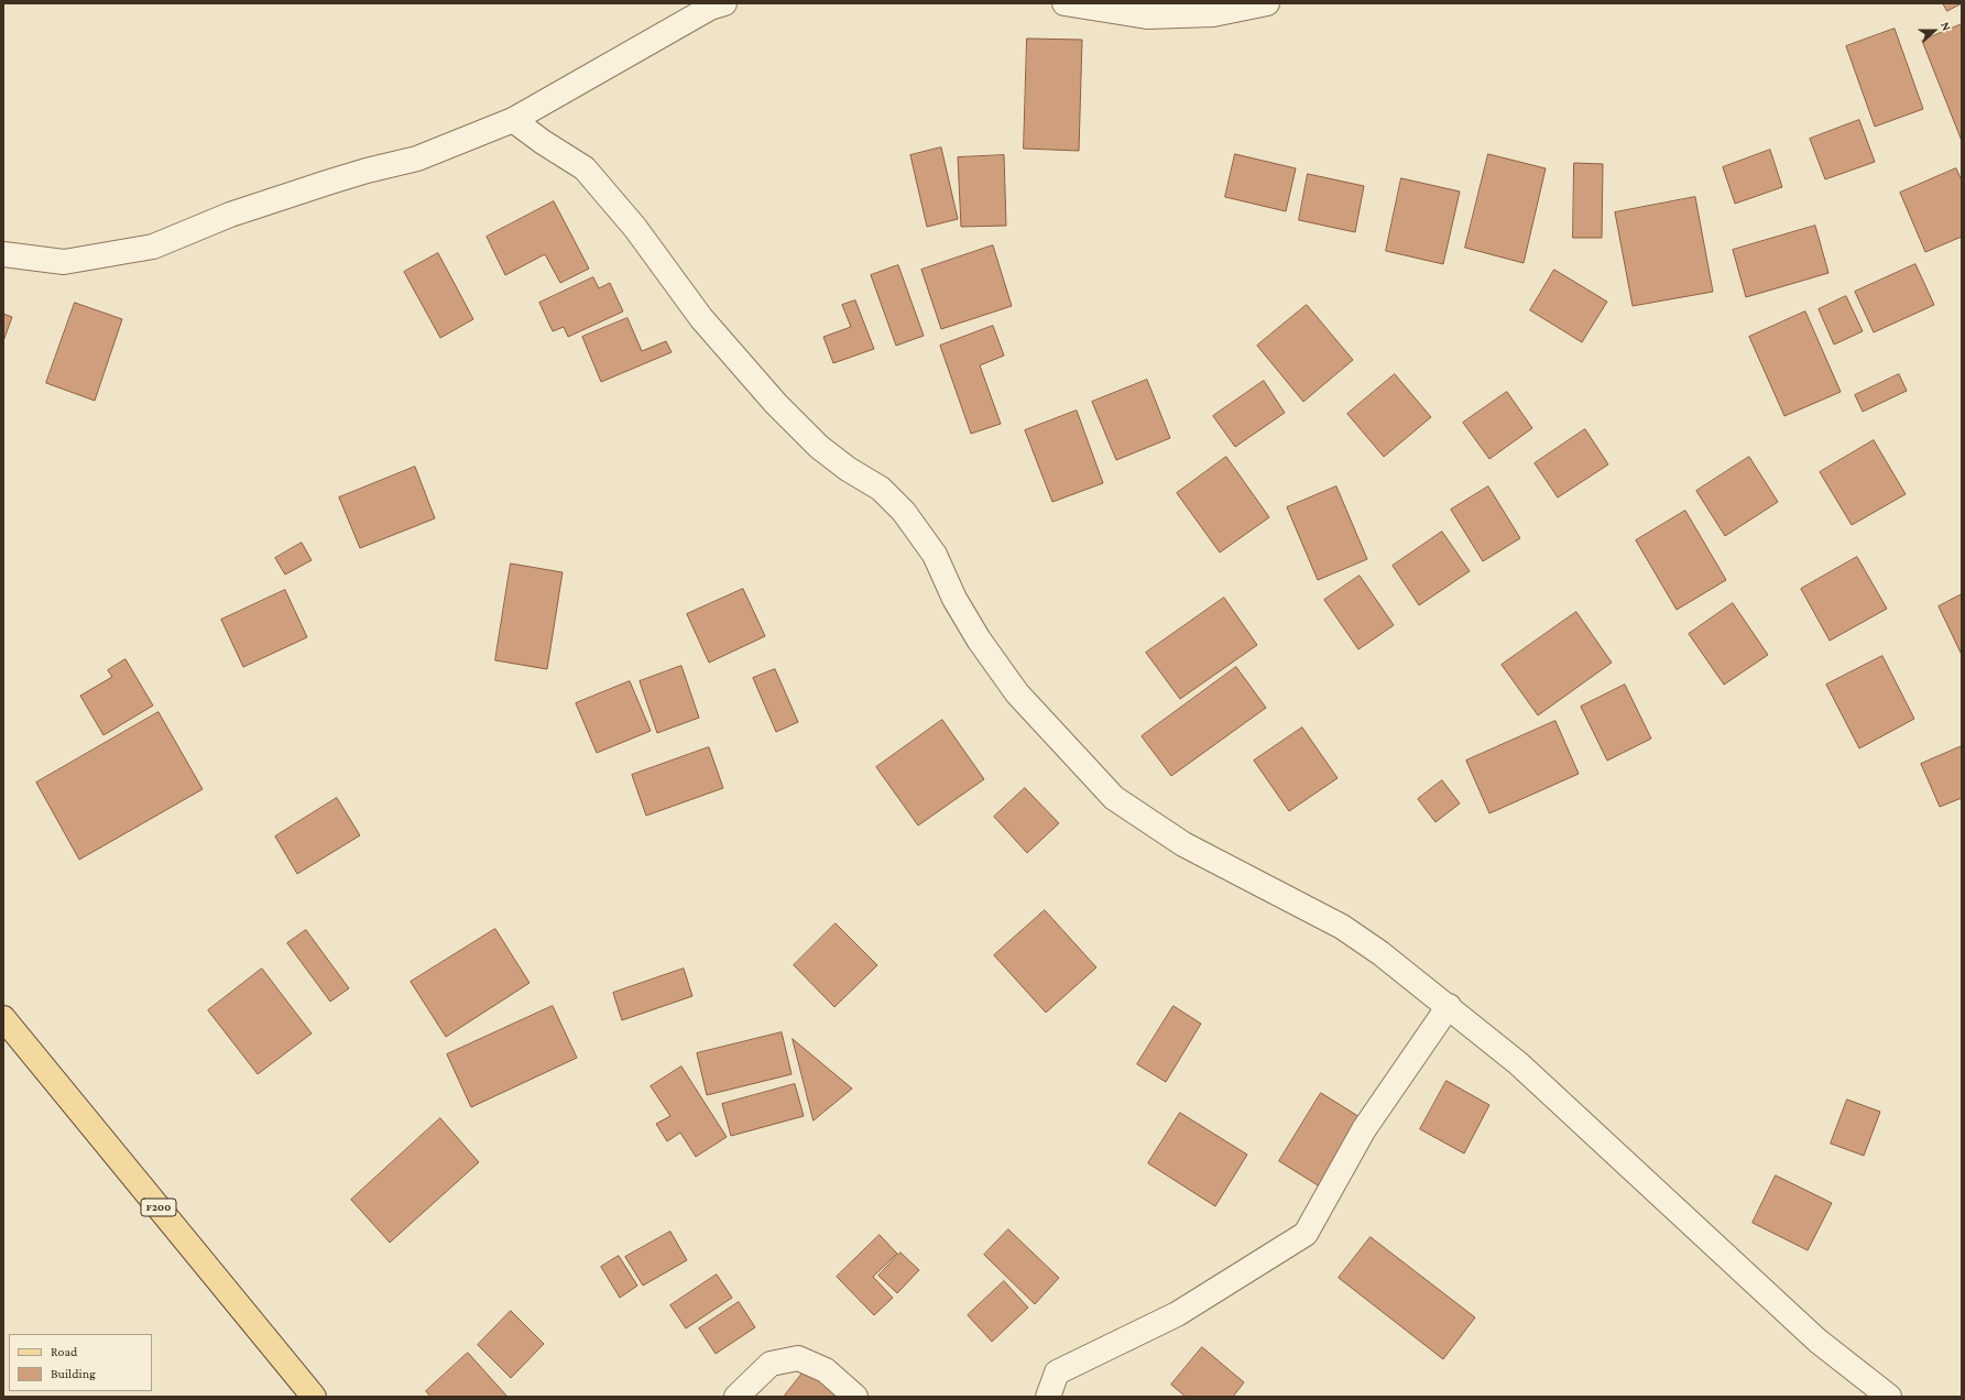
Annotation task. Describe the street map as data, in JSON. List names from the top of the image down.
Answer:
{
  "streets": {
    "main road": ["F200"]
  },
  "legend": ["Road", "Building"],
  "north": "right"
}
